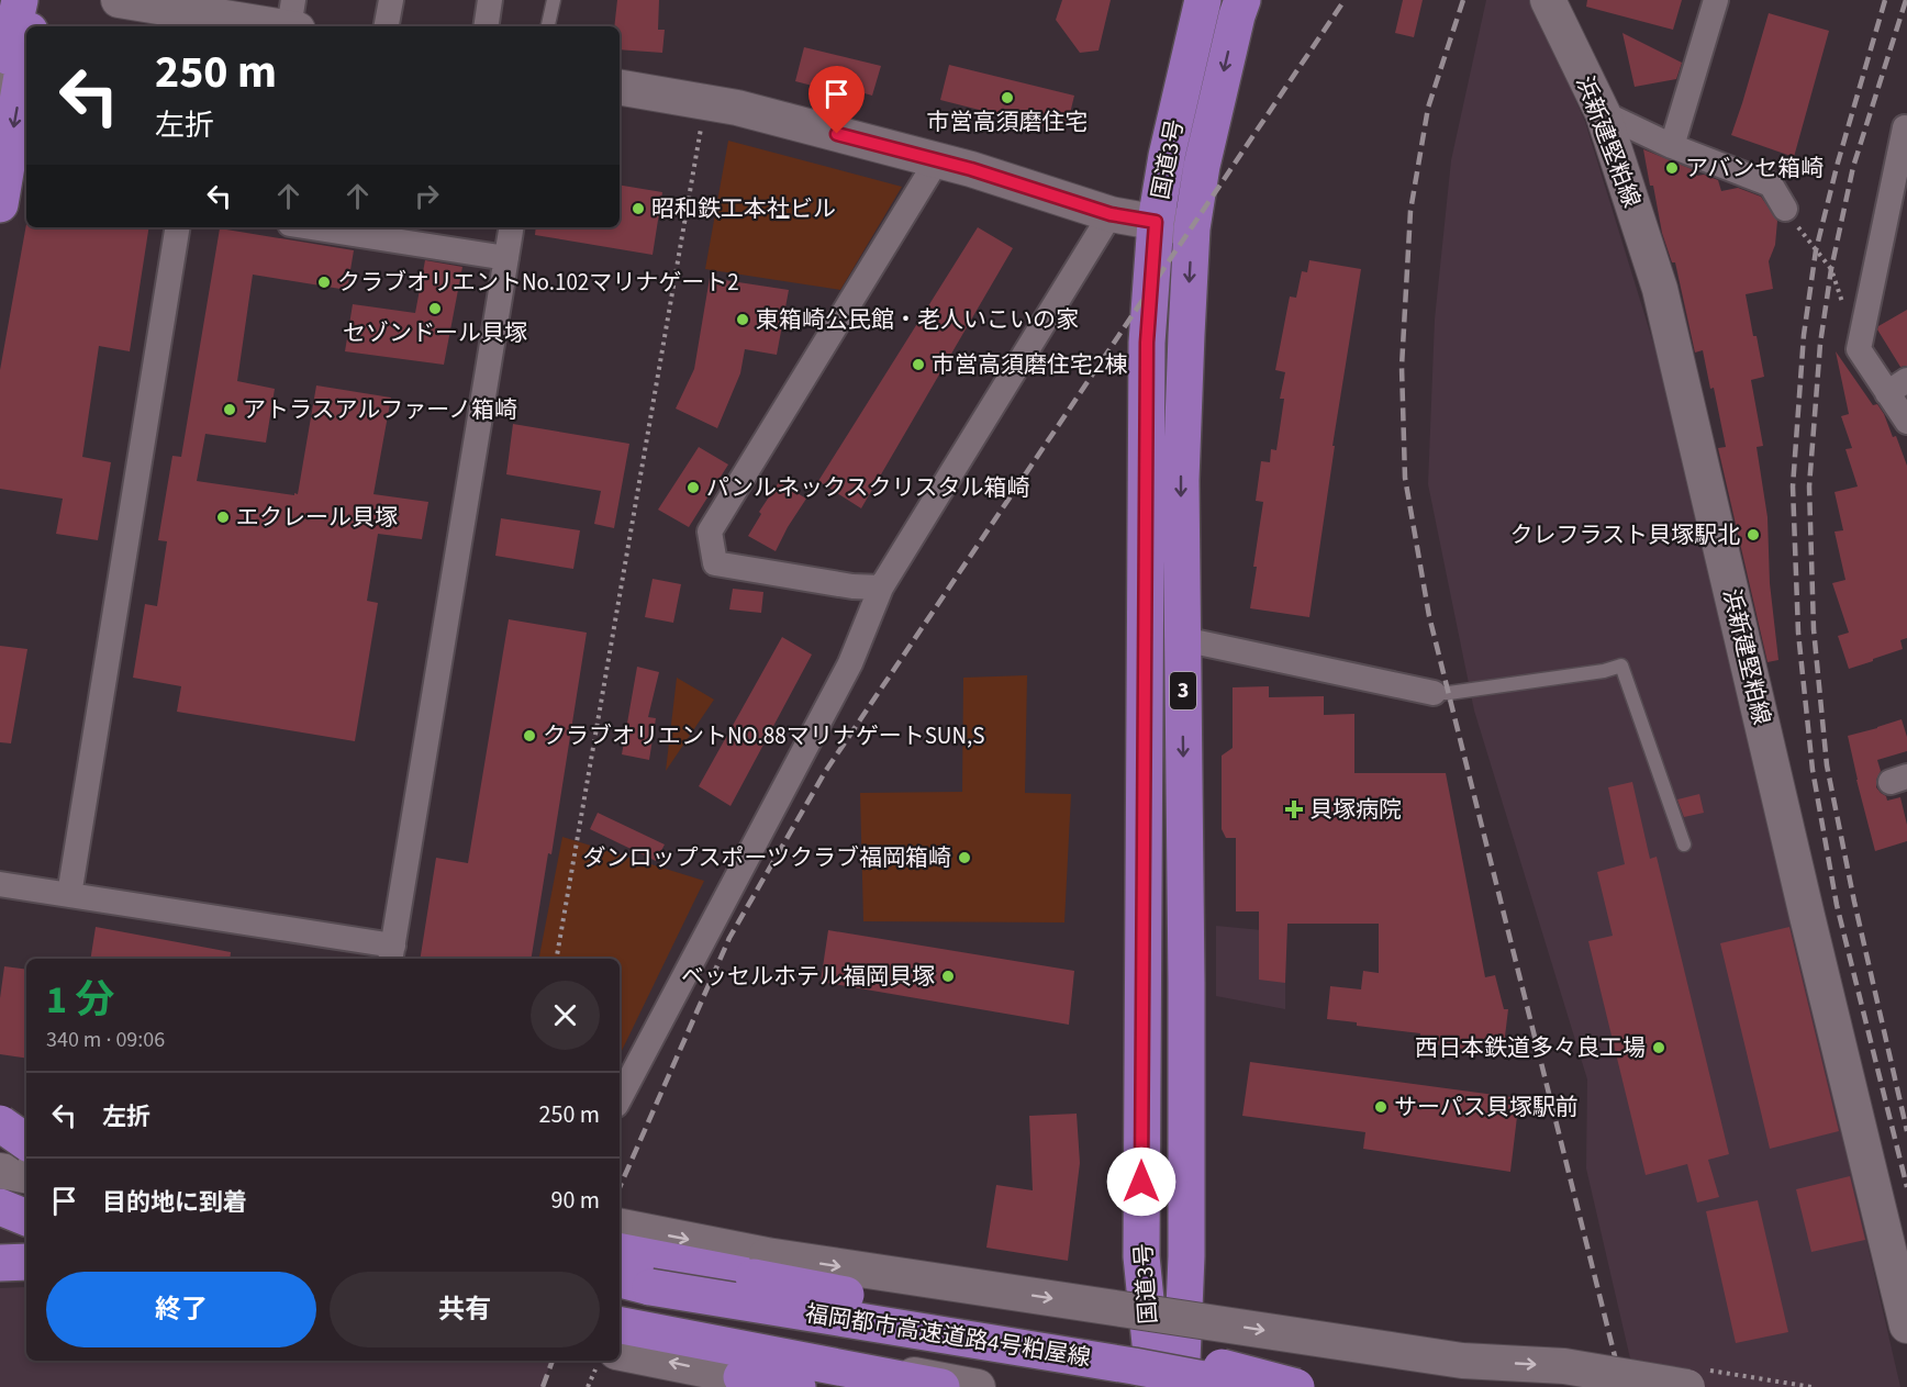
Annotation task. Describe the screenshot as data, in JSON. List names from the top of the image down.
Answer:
{
  "streets": {
    "highway": ["国道3号", "3", "福岡都市高速道路4号粕屋線"],
    "street": ["浜新建堅粕線"]
  },
  "places": {
    "other": [
      "市営高須磨住宅",
      "アバンセ箱崎",
      "昭和鉄工本社ビル",
      "クラブオリエントNo.102マリナゲート2",
      "セゾンドール貝塚",
      "東箱崎公民館・老人いこいの家",
      "市営高須磨住宅2棟",
      "アトラスアルファーノ箱崎",
      "パンルネックスクリスタル箱崎",
      "エクレール貝塚",
      "クレフラスト貝塚駅北",
      "クラブオリエントNO.88マリナゲートSUN,S",
      "ダンロップスポーツクラブ福岡箱崎",
      "ベッセルホテル福岡貝塚",
      "西日本鉄道多々良工場",
      "サーパス貝塚駅前"
    ],
    "health": ["貝塚病院"]
  },
  "page": {
    "turn": ["250 m", "左折"],
    "heading": ["1 分", "340 m · 09:06"],
    "list": [
      {
        "name": "左折",
        "value": "250 m"
      },
      {
        "name": "目的地に到着",
        "value": "90 m"
      }
    ],
    "buttons": ["終了", "共有"]
  }
}
